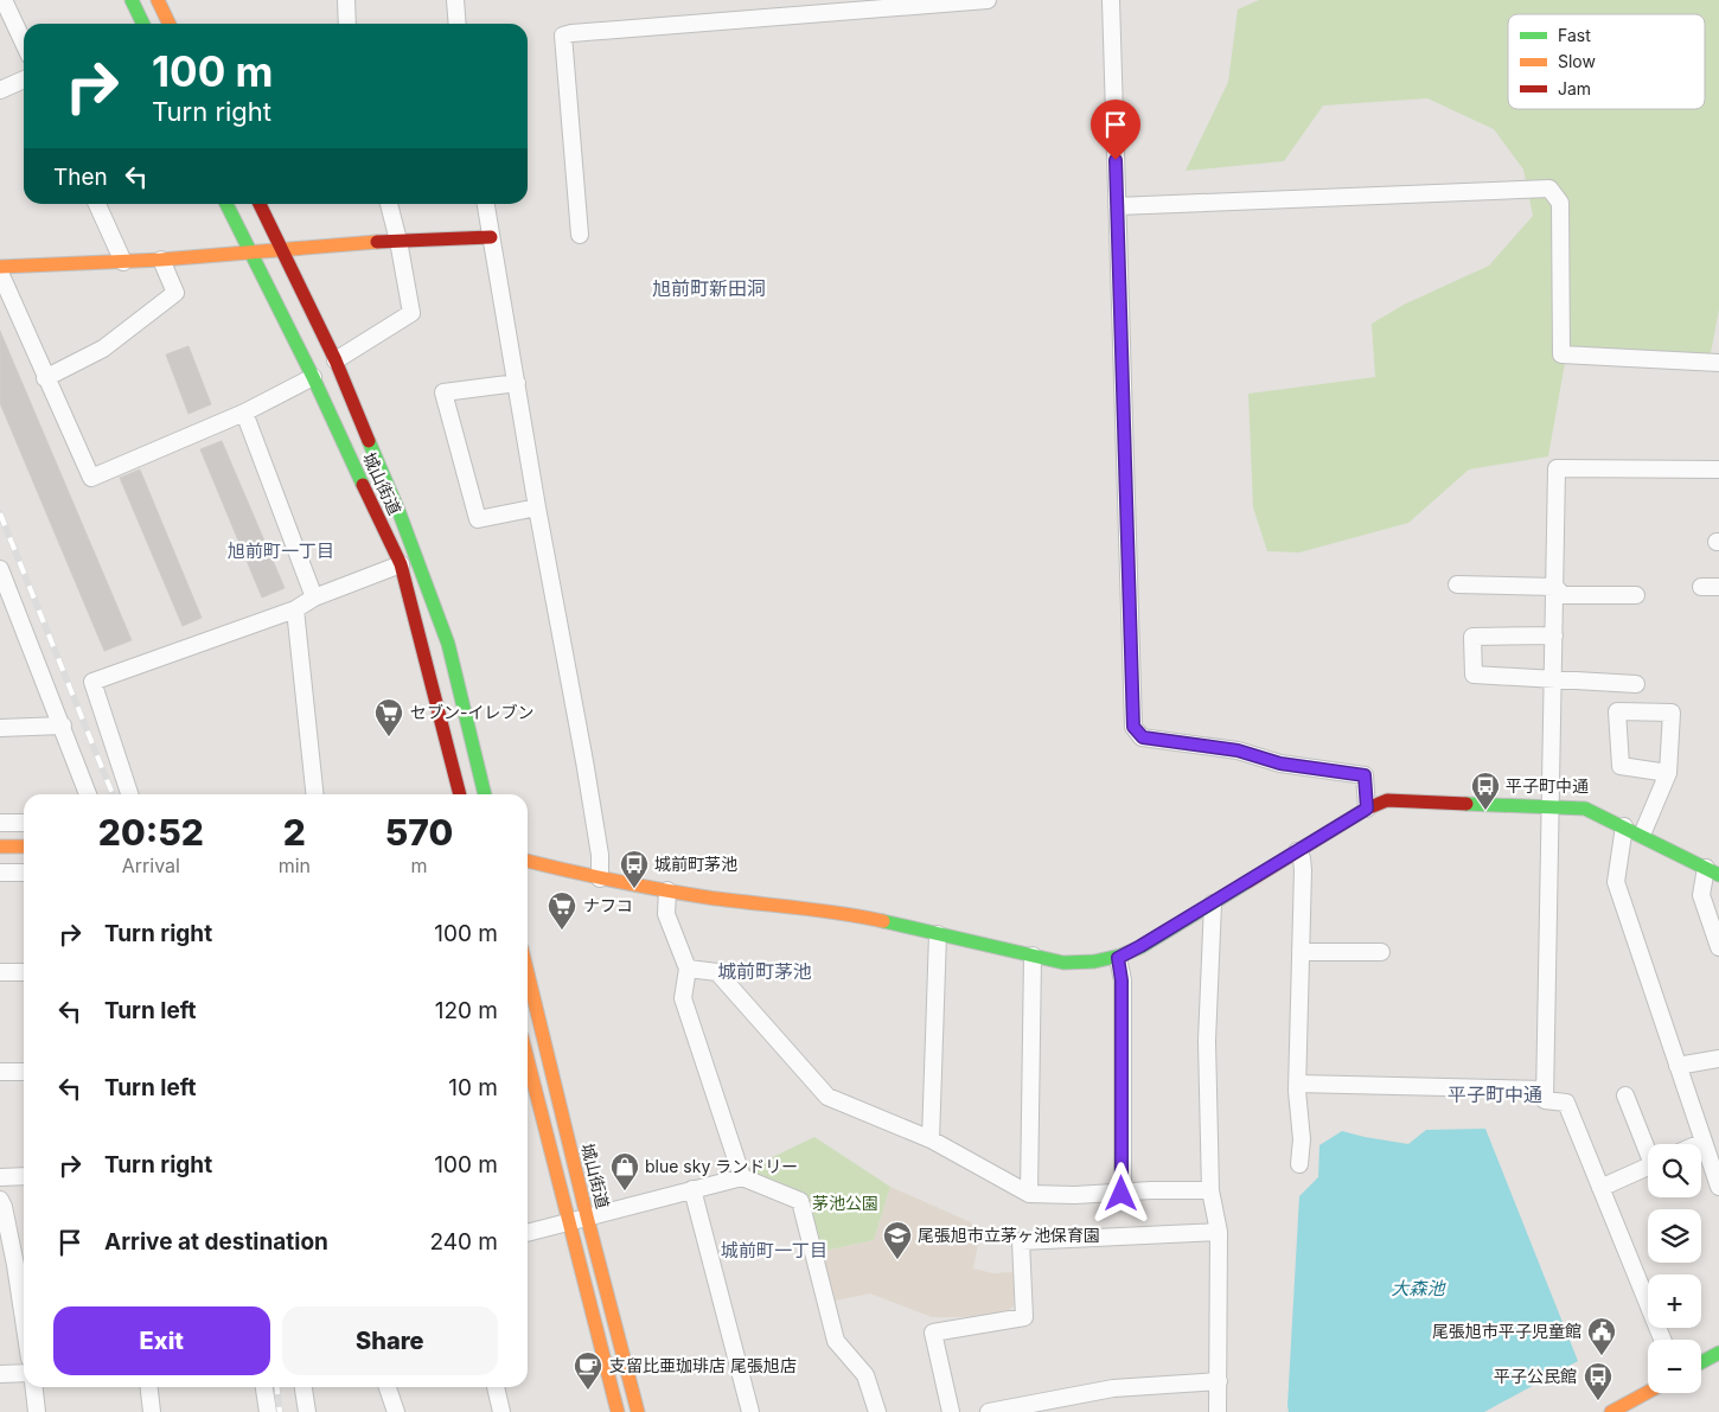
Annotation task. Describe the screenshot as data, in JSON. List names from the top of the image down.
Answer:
{
  "streets": {
    "street": ["城山街道"]
  },
  "districts": [
    "旭前町新田洞",
    "旭前町一丁目",
    "城前町茅池",
    "平子町中通",
    "城前町一丁目"
  ],
  "water": ["大森池"],
  "parks": ["茅池公園"],
  "places": {
    "supermarket": ["セブン-イレブン", "ナフコ"],
    "bus stop": ["平子町中通", "城前町茅池", "平子公民館"],
    "shop": ["blue sky ランドリー"],
    "school or university": ["尾張旭市立茅ヶ池保育園"],
    "public building": ["尾張旭市平子児童館"],
    "cafe": ["支留比亜珈琲店 尾張旭店"]
  },
  "legend": ["Fast", "Slow", "Jam"],
  "page": {
    "turn": ["100 m", "Turn right"],
    "then": "Then",
    "eta": [
      "20:52",
      "Arrival",
      "2",
      "min",
      "570",
      "m"
    ],
    "list": [
      {
        "name": "Turn right",
        "value": "100 m"
      },
      {
        "name": "Turn left",
        "value": "120 m"
      },
      {
        "name": "Turn left",
        "value": "10 m"
      },
      {
        "name": "Turn right",
        "value": "100 m"
      },
      {
        "name": "Arrive at destination",
        "value": "240 m"
      }
    ],
    "map_buttons": ["+", "−"],
    "buttons": ["Exit", "Share"]
  }
}
